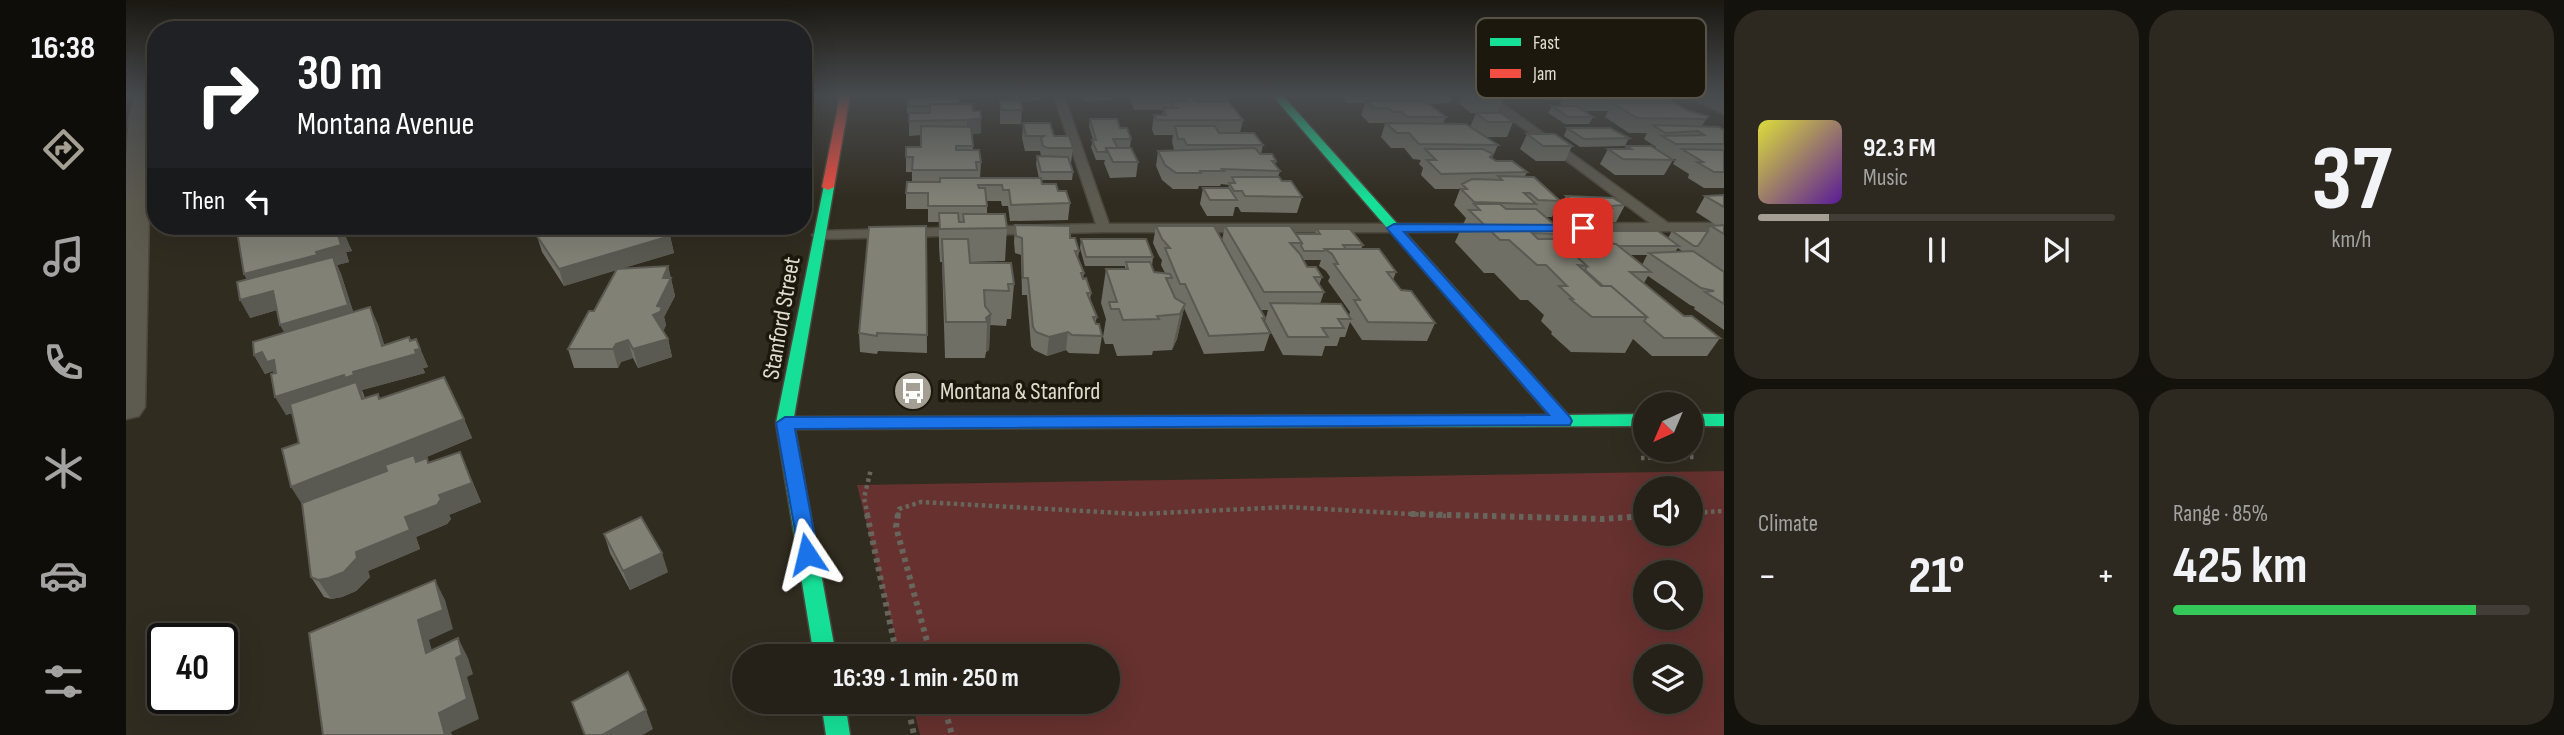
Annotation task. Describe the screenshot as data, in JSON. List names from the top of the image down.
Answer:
{
  "streets": {
    "street": ["Stanford Street"]
  },
  "places": {
    "bus stop": ["Montana & Stanford"]
  },
  "legend": ["Fast", "Jam"],
  "north": "bottom left",
  "page": {
    "tabs": "16:38",
    "tile": [
      ["37", "km/h"],
      "Climate",
      ["Range · 85%", "425 km"]
    ],
    "turn": ["30 m", "Montana Avenue"],
    "song": ["92.3 FM", "Music"],
    "then": "Then",
    "heat": ["−", "21°", "+"],
    "limit": "40",
    "trip": "16:39 · 1 min · 250 m"
  }
}
